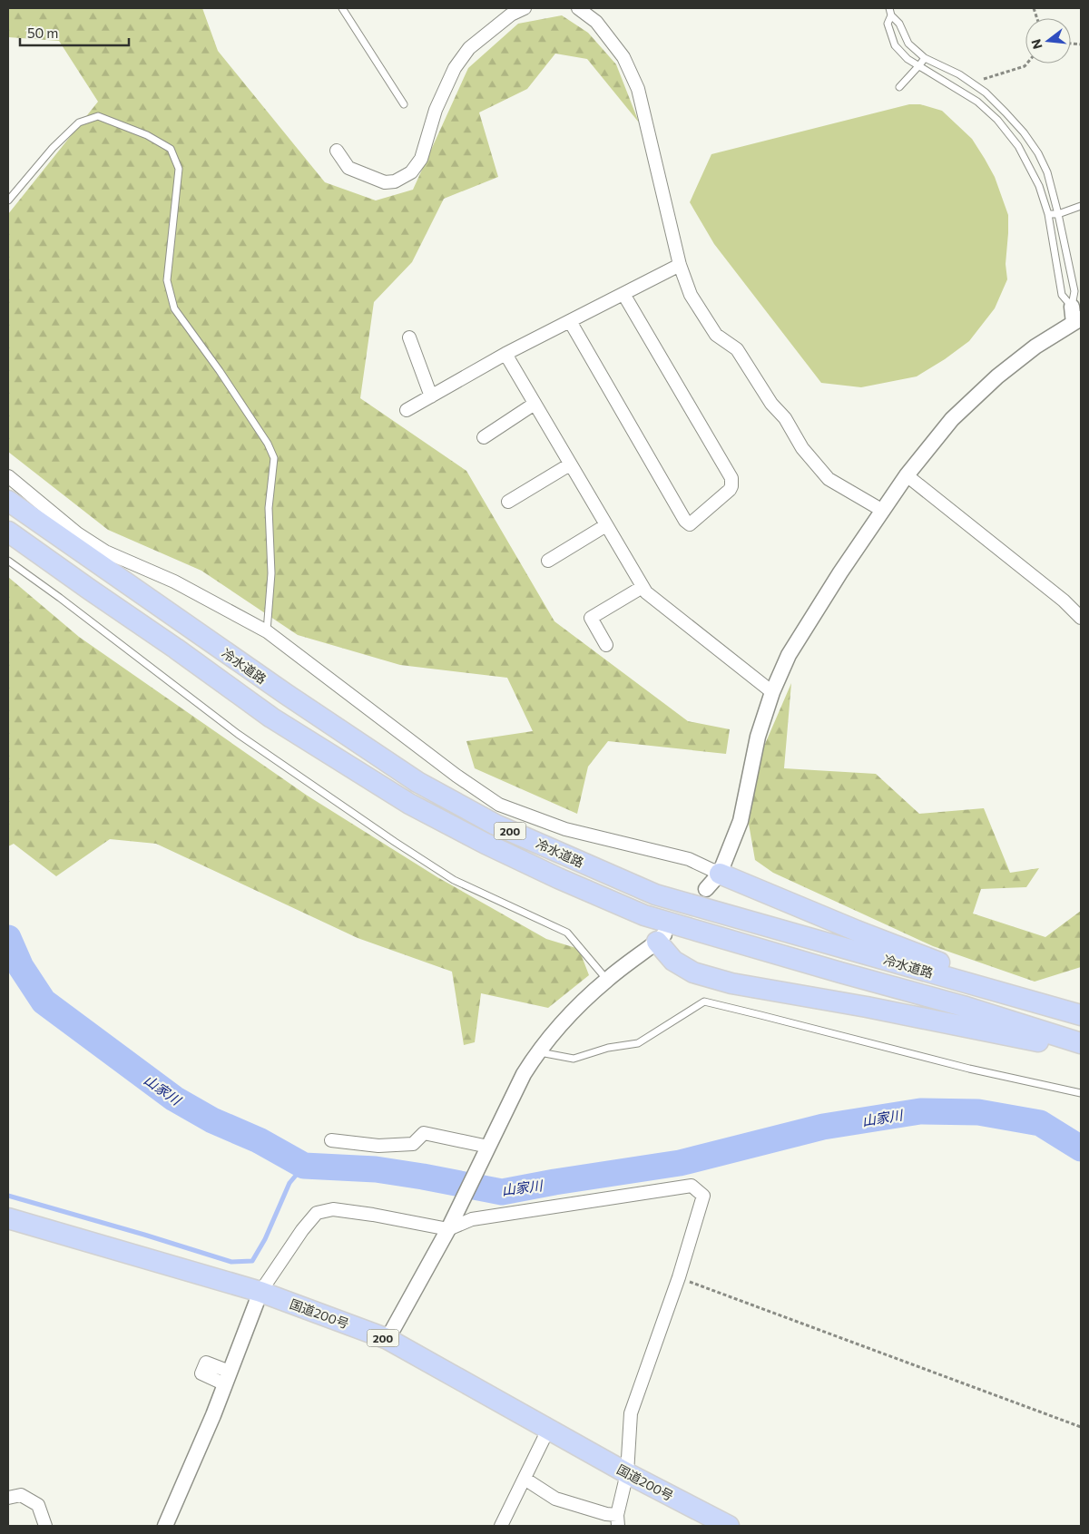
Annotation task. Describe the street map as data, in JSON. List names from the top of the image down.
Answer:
{
  "streets": {
    "highway": ["冷水道路", "200", "国道200号"]
  },
  "water": ["山家川"],
  "scale_bar": "50 m",
  "north": "left"
}
